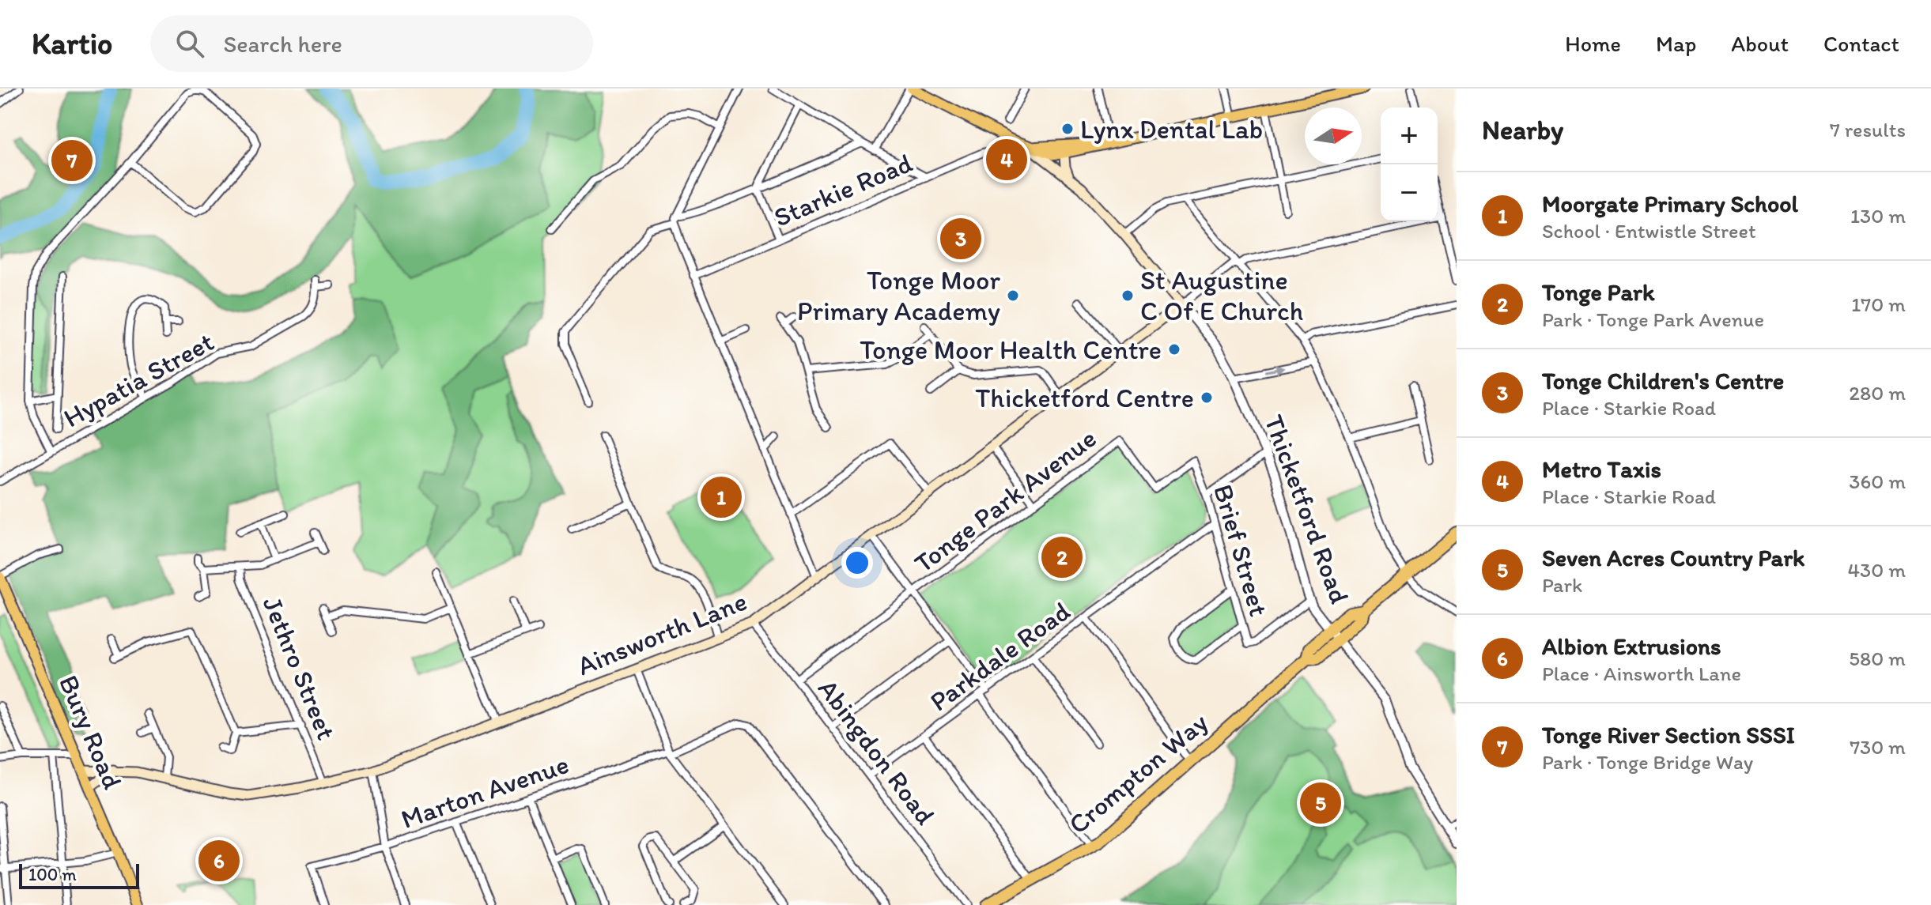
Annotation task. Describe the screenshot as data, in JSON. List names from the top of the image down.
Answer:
{
  "streets": {
    "highway": ["Crompton Way"],
    "main road": ["Thicketford Road", "Ainsworth Lane", "Bury Road"],
    "street": [
      "Starkie Road",
      "Hypatia Street",
      "Tonge Park Avenue",
      "Brief Street",
      "Parkdale Road",
      "Jethro Street",
      "Abingdon Road",
      "Marton Avenue"
    ]
  },
  "crossings": [
    ["Tonge Park Avenue", "Brief Street"],
    ["Tonge Park Avenue", "Abingdon Road"],
    ["Thicketford Road", "Brief Street"],
    ["Thicketford Road", "Ainsworth Lane"],
    ["Thicketford Road", "Crompton Way"],
    ["Brief Street", "Parkdale Road"],
    ["Ainsworth Lane", "Jethro Street"],
    ["Ainsworth Lane", "Bury Road"],
    ["Ainsworth Lane", "Abingdon Road"],
    ["Parkdale Road", "Abingdon Road"]
  ],
  "places": [
    "Lynx Dental Lab",
    "Tonge Moor Primary Academy",
    "St Augustine C Of E Church",
    "Tonge Moor Health Centre",
    "Thicketford Centre"
  ],
  "scale_bar": "100 m",
  "north": "right",
  "page": {
    "header": "Kartio",
    "search": "Search here",
    "nav": [
      "Home",
      "Map",
      "About",
      "Contact"
    ],
    "heading": ["Nearby", "7 results"],
    "map_buttons": ["+", "−"],
    "pins": [
      "4",
      "7",
      "3",
      "1",
      "2",
      "5",
      "6"
    ],
    "list": [
      {
        "mark": "1",
        "name": "Moorgate Primary School",
        "note": "School · Entwistle Street",
        "value": "130 m"
      },
      {
        "mark": "2",
        "name": "Tonge Park",
        "note": "Park · Tonge Park Avenue",
        "value": "170 m"
      },
      {
        "mark": "3",
        "name": "Tonge Children's Centre",
        "note": "Place · Starkie Road",
        "value": "280 m"
      },
      {
        "mark": "4",
        "name": "Metro Taxis",
        "note": "Place · Starkie Road",
        "value": "360 m"
      },
      {
        "mark": "5",
        "name": "Seven Acres Country Park",
        "note": "Park",
        "value": "430 m"
      },
      {
        "mark": "6",
        "name": "Albion Extrusions",
        "note": "Place · Ainsworth Lane",
        "value": "580 m"
      },
      {
        "mark": "7",
        "name": "Tonge River Section SSSI",
        "note": "Park · Tonge Bridge Way",
        "value": "730 m"
      }
    ],
    "scale": "100 m"
  }
}
